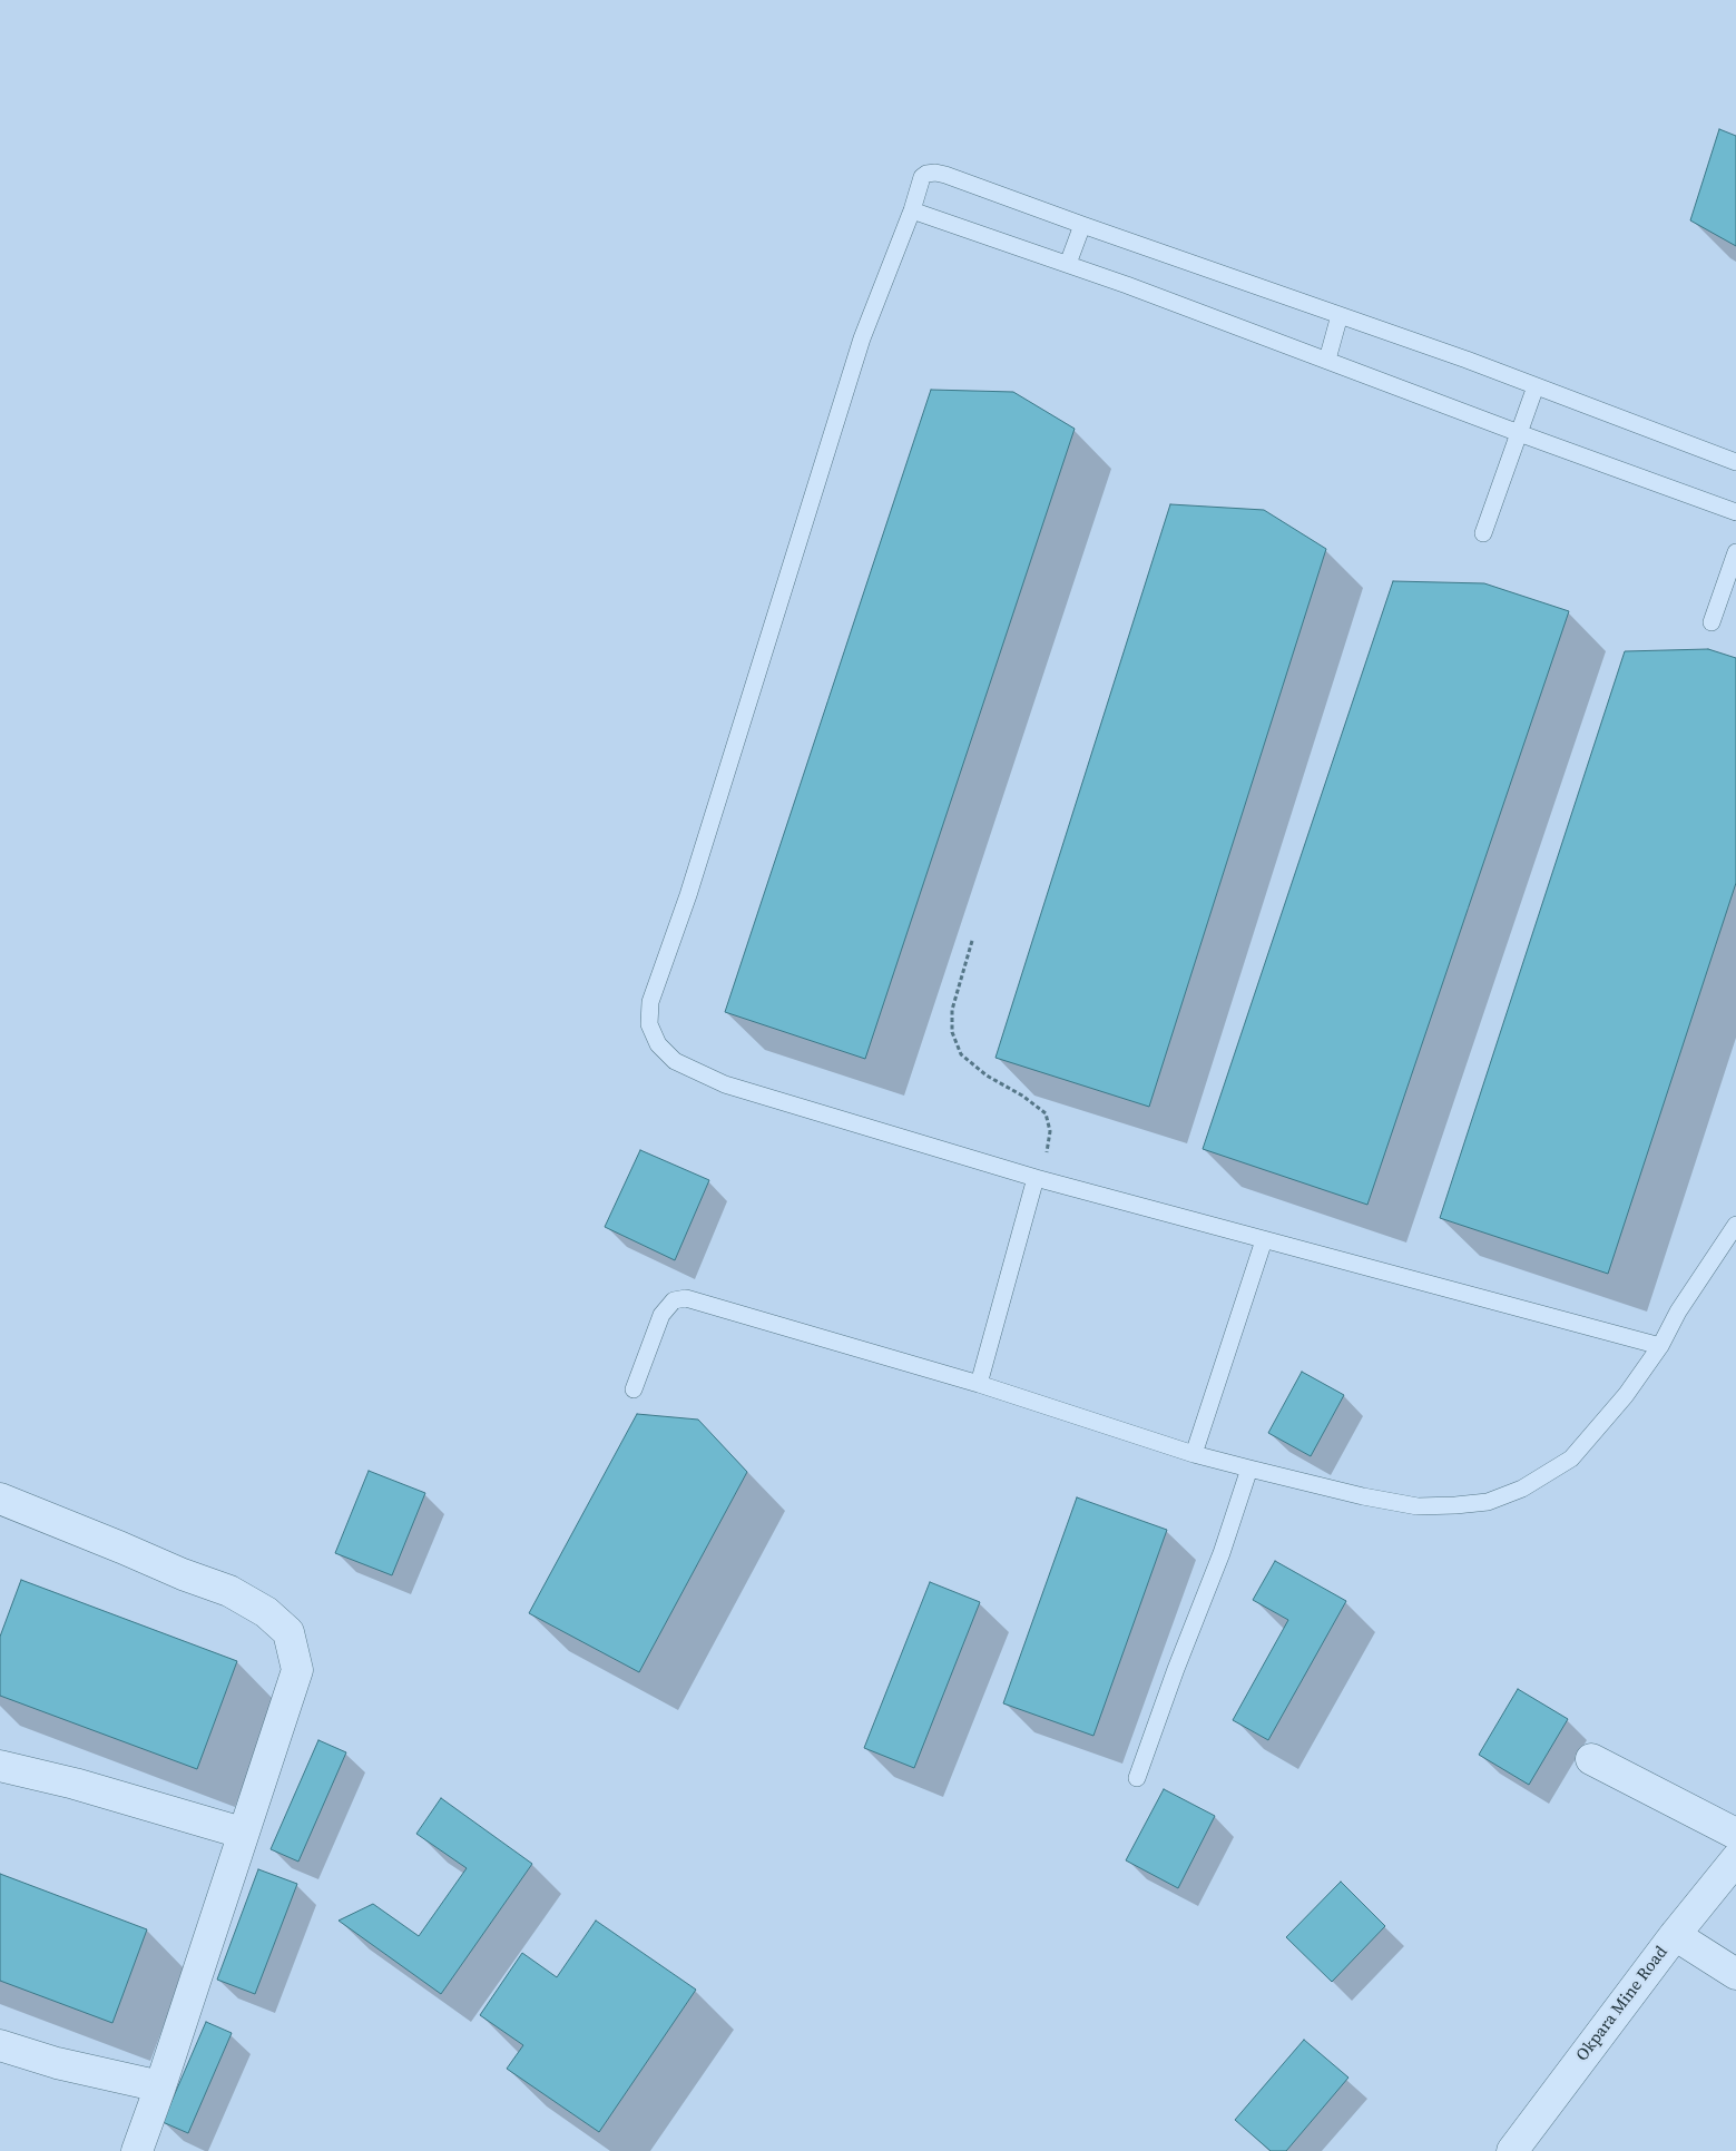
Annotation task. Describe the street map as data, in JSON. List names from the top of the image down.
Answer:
{
  "streets": {
    "street": ["Okpara Mine Road"]
  }
}
